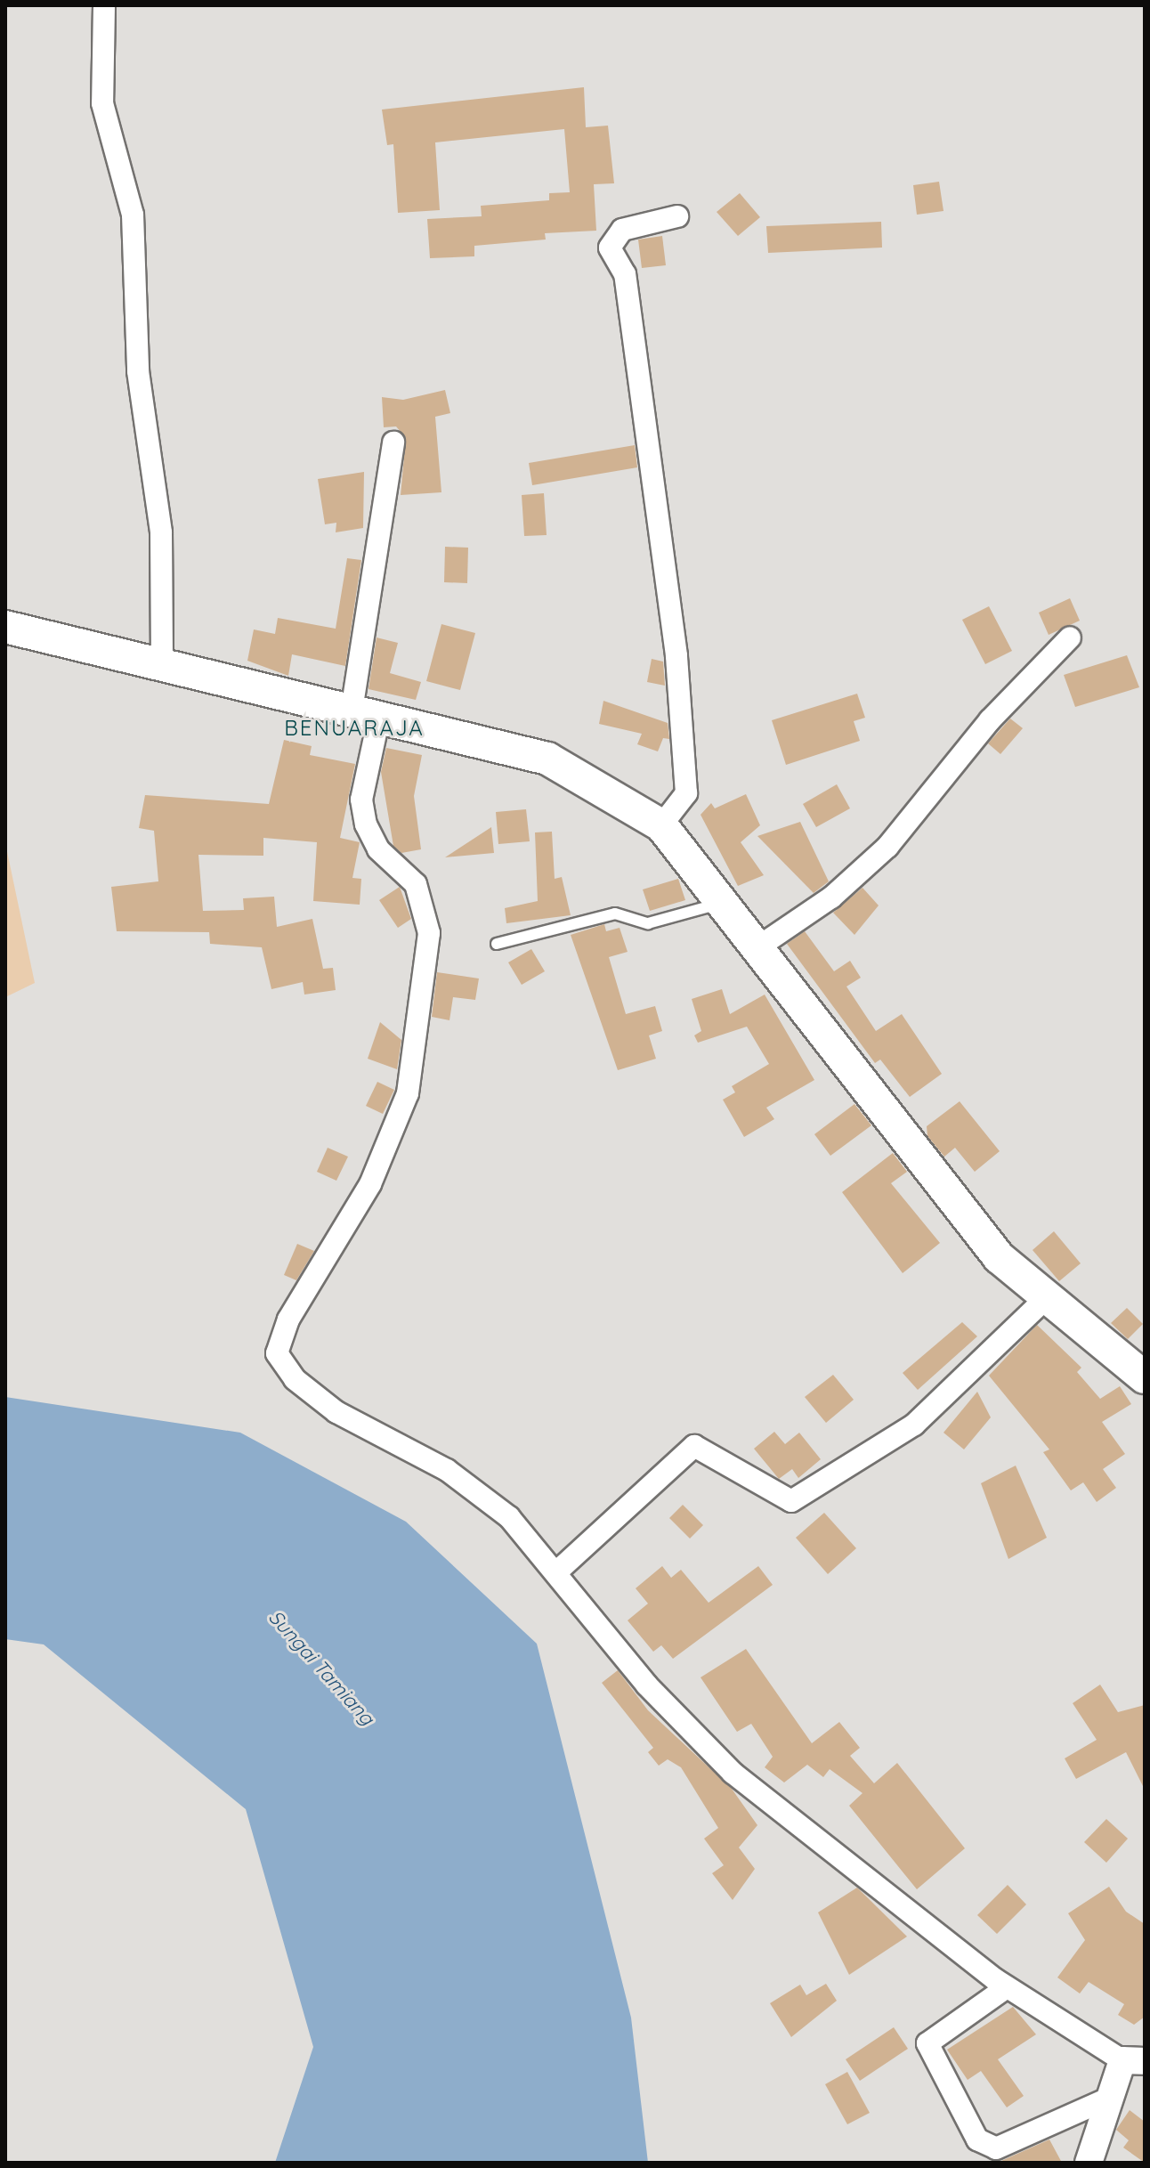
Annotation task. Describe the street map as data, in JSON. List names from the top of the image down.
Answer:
{
  "districts": ["BENUARAJA"],
  "water": ["Sungai Tamiang"]
}
